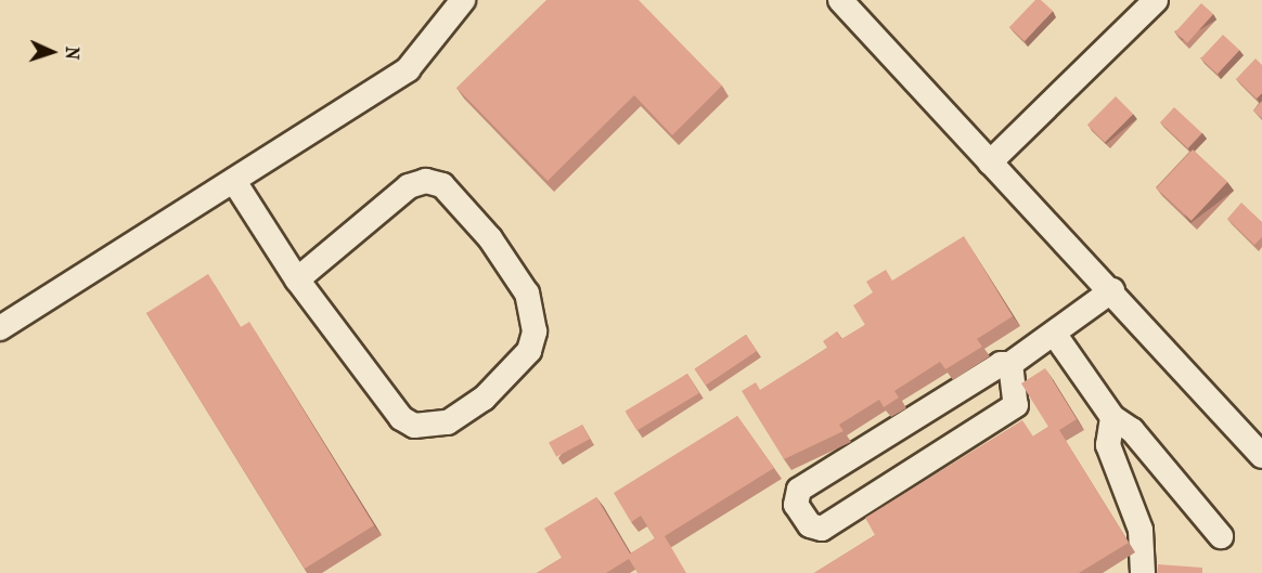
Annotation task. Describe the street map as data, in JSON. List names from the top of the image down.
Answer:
{
  "north": "right"
}
